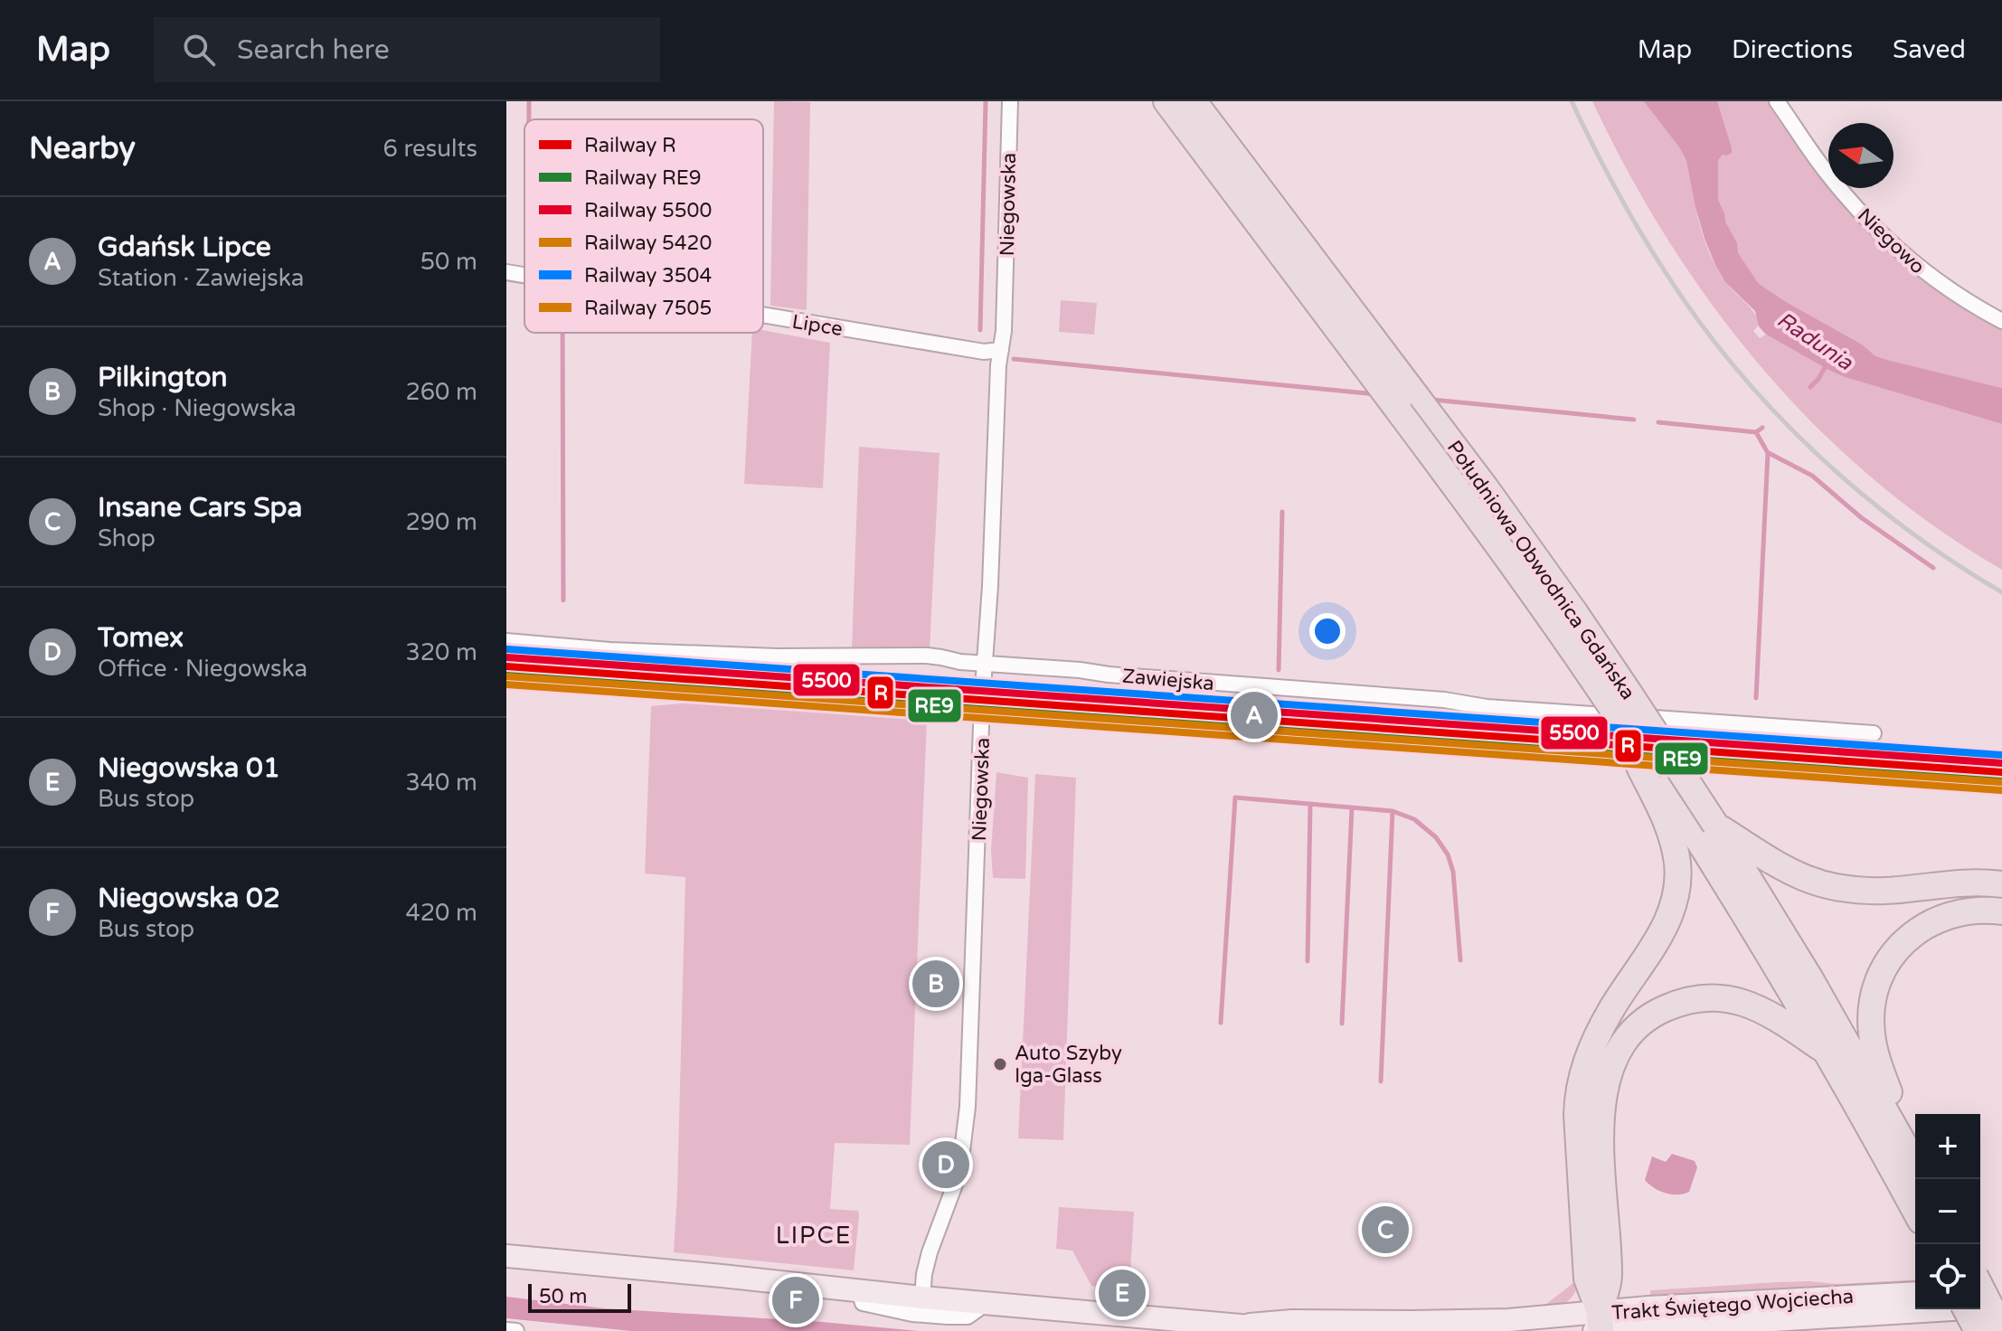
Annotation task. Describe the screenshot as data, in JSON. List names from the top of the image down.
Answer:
{
  "streets": {
    "highway": ["Południowa Obwodnica Gdańska"],
    "main road": ["Trakt Świętego Wojciecha"],
    "street": [
      "Niegowska",
      "Niegowo",
      "Lipce",
      "Zawiejska"
    ]
  },
  "crossings": [
    ["Niegowska", "Lipce"],
    ["Niegowska", "Zawiejska"],
    ["Niegowska", "Trakt Świętego Wojciecha"]
  ],
  "districts": ["LIPCE"],
  "water": ["Radunia"],
  "places": ["Auto Szyby Iga-Glass"],
  "lines": [
    "rail line 3504",
    "rail line 5500",
    "rail line R",
    "rail line RE9",
    "rail line 7505",
    "rail line 5420"
  ],
  "legend": [
    "Railway R",
    "Railway RE9",
    "Railway 5500",
    "Railway 5420",
    "Railway 3504",
    "Railway 7505"
  ],
  "scale_bar": "50 m",
  "north": "left",
  "page": {
    "header": "Map",
    "search": "Search here",
    "nav": ["Map", "Directions", "Saved"],
    "heading": ["Nearby", "6 results"],
    "list": [
      {
        "mark": "A",
        "name": "Gdańsk Lipce",
        "note": "Station · Zawiejska",
        "value": "50 m"
      },
      {
        "mark": "B",
        "name": "Pilkington",
        "note": "Shop · Niegowska",
        "value": "260 m"
      },
      {
        "mark": "C",
        "name": "Insane Cars Spa",
        "note": "Shop",
        "value": "290 m"
      },
      {
        "mark": "D",
        "name": "Tomex",
        "note": "Office · Niegowska",
        "value": "320 m"
      },
      {
        "mark": "E",
        "name": "Niegowska 01",
        "note": "Bus stop",
        "value": "340 m"
      },
      {
        "mark": "F",
        "name": "Niegowska 02",
        "note": "Bus stop",
        "value": "420 m"
      }
    ],
    "pins": [
      "A",
      "B",
      "D",
      "C",
      "E",
      "F"
    ],
    "map_buttons": ["+", "−"],
    "scale": "50 m"
  }
}
